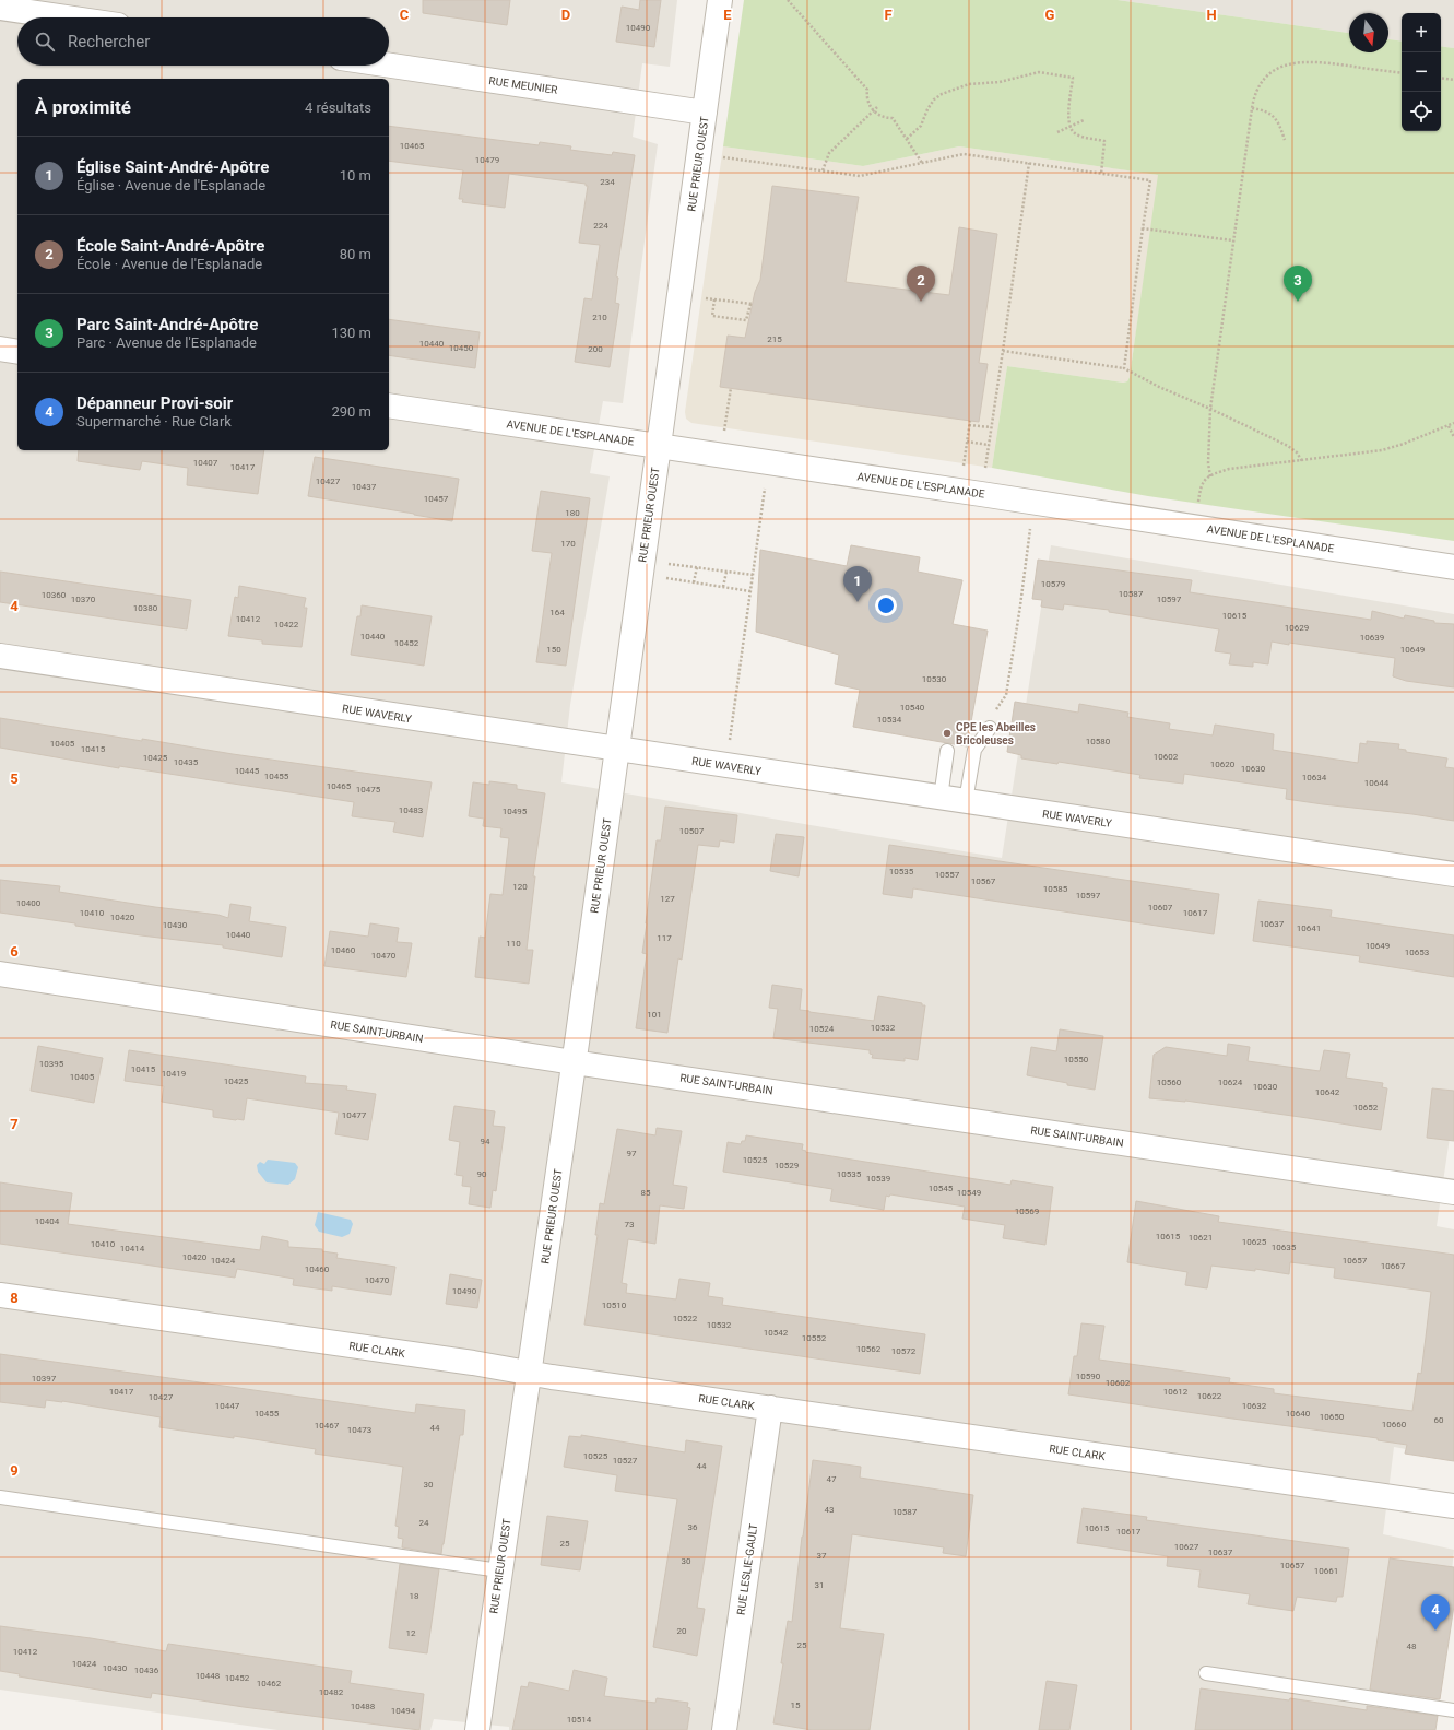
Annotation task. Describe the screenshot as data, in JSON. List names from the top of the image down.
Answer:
{
  "streets": {
    "street": [
      "RUE MEUNIER",
      "RUE PRIEUR OUEST",
      "AVENUE DE L'ESPLANADE",
      "RUE WAVERLY",
      "RUE SAINT-URBAIN",
      "RUE CLARK",
      "RUE LESLIE-GAULT"
    ]
  },
  "crossings": [
    ["RUE MEUNIER", "RUE PRIEUR OUEST"],
    ["RUE PRIEUR OUEST", "AVENUE DE L'ESPLANADE"],
    ["RUE PRIEUR OUEST", "RUE WAVERLY"],
    ["RUE PRIEUR OUEST", "RUE SAINT-URBAIN"],
    ["RUE PRIEUR OUEST", "RUE CLARK"],
    ["RUE CLARK", "RUE LESLIE-GAULT"]
  ],
  "places": ["CPE les Abeilles Bricoleuses"],
  "house_numbers": [
    "10490",
    "10465",
    "10479",
    "234",
    "224",
    "210",
    "215",
    "10440",
    "10450",
    "200",
    "10407",
    "10417",
    "10427",
    "10437",
    "10457",
    "180",
    "170",
    "10579",
    "10587",
    "10360",
    "10370",
    "10597",
    "10380",
    "164",
    "10615",
    "10412",
    "10422",
    "10629",
    "10440",
    "10639",
    "10452",
    "150",
    "10649",
    "10530",
    "10540",
    "10534",
    "10580",
    "10405",
    "10415",
    "10602",
    "10425",
    "10435",
    "10620",
    "10630",
    "10445",
    "10455",
    "10634",
    "10644",
    "10465",
    "10475",
    "10483",
    "10495",
    "10507",
    "10535",
    "10557",
    "10567",
    "120",
    "10585",
    "10597",
    "127",
    "10400",
    "10607",
    "10410",
    "10617",
    "10420",
    "10637",
    "10430",
    "10641",
    "10440",
    "117",
    "110",
    "10649",
    "10460",
    "10653",
    "10470",
    "101",
    "10532",
    "10524",
    "10550",
    "10395",
    "10415",
    "10419",
    "10405",
    "10425",
    "10560",
    "10624",
    "10630",
    "10642",
    "10652",
    "10477",
    "94",
    "97",
    "10525",
    "10529",
    "90",
    "10535",
    "10539",
    "10545",
    "85",
    "10549",
    "10569",
    "10404",
    "73",
    "10615",
    "10621",
    "10625",
    "10410",
    "10635",
    "10414",
    "10420",
    "10424",
    "10657",
    "10667",
    "10460",
    "10470",
    "10490",
    "10510",
    "10522",
    "10532",
    "10542",
    "10552",
    "10562",
    "10572",
    "10590",
    "10397",
    "10602",
    "10417",
    "10612",
    "10622",
    "10427",
    "10447",
    "10632",
    "10455",
    "10640",
    "10650",
    "60",
    "10660",
    "10467",
    "44",
    "10473",
    "10525",
    "10527",
    "44",
    "47",
    "30",
    "43",
    "10587",
    "24",
    "36",
    "10615",
    "10617",
    "25",
    "10627",
    "10637",
    "37",
    "30",
    "10657",
    "10661",
    "31",
    "18",
    "20",
    "12",
    "25",
    "48",
    "10412",
    "10424",
    "10430",
    "10436",
    "10448",
    "10452",
    "10462",
    "10482",
    "15",
    "10488",
    "10494",
    "10514"
  ],
  "north": "bottom",
  "page": {
    "map_buttons": ["+", "−"],
    "search": "Rechercher",
    "heading": ["À proximité", "4 résultats"],
    "list": [
      {
        "mark": "1",
        "name": "Église Saint-André-Apôtre",
        "note": "Église · Avenue de l'Esplanade",
        "value": "10 m"
      },
      {
        "mark": "2",
        "name": "École Saint-André-Apôtre",
        "note": "École · Avenue de l'Esplanade",
        "value": "80 m"
      },
      {
        "mark": "3",
        "name": "Parc Saint-André-Apôtre",
        "note": "Parc · Avenue de l'Esplanade",
        "value": "130 m"
      },
      {
        "mark": "4",
        "name": "Dépanneur Provi-soir",
        "note": "Supermarché · Rue Clark",
        "value": "290 m"
      }
    ],
    "pins": [
      "2",
      "3",
      "1",
      "4"
    ]
  },
  "grid": {
    "columns": [
      "C",
      "D",
      "E",
      "F",
      "G",
      "H"
    ],
    "rows": [
      "4",
      "5",
      "6",
      "7",
      "8",
      "9"
    ]
  }
}
